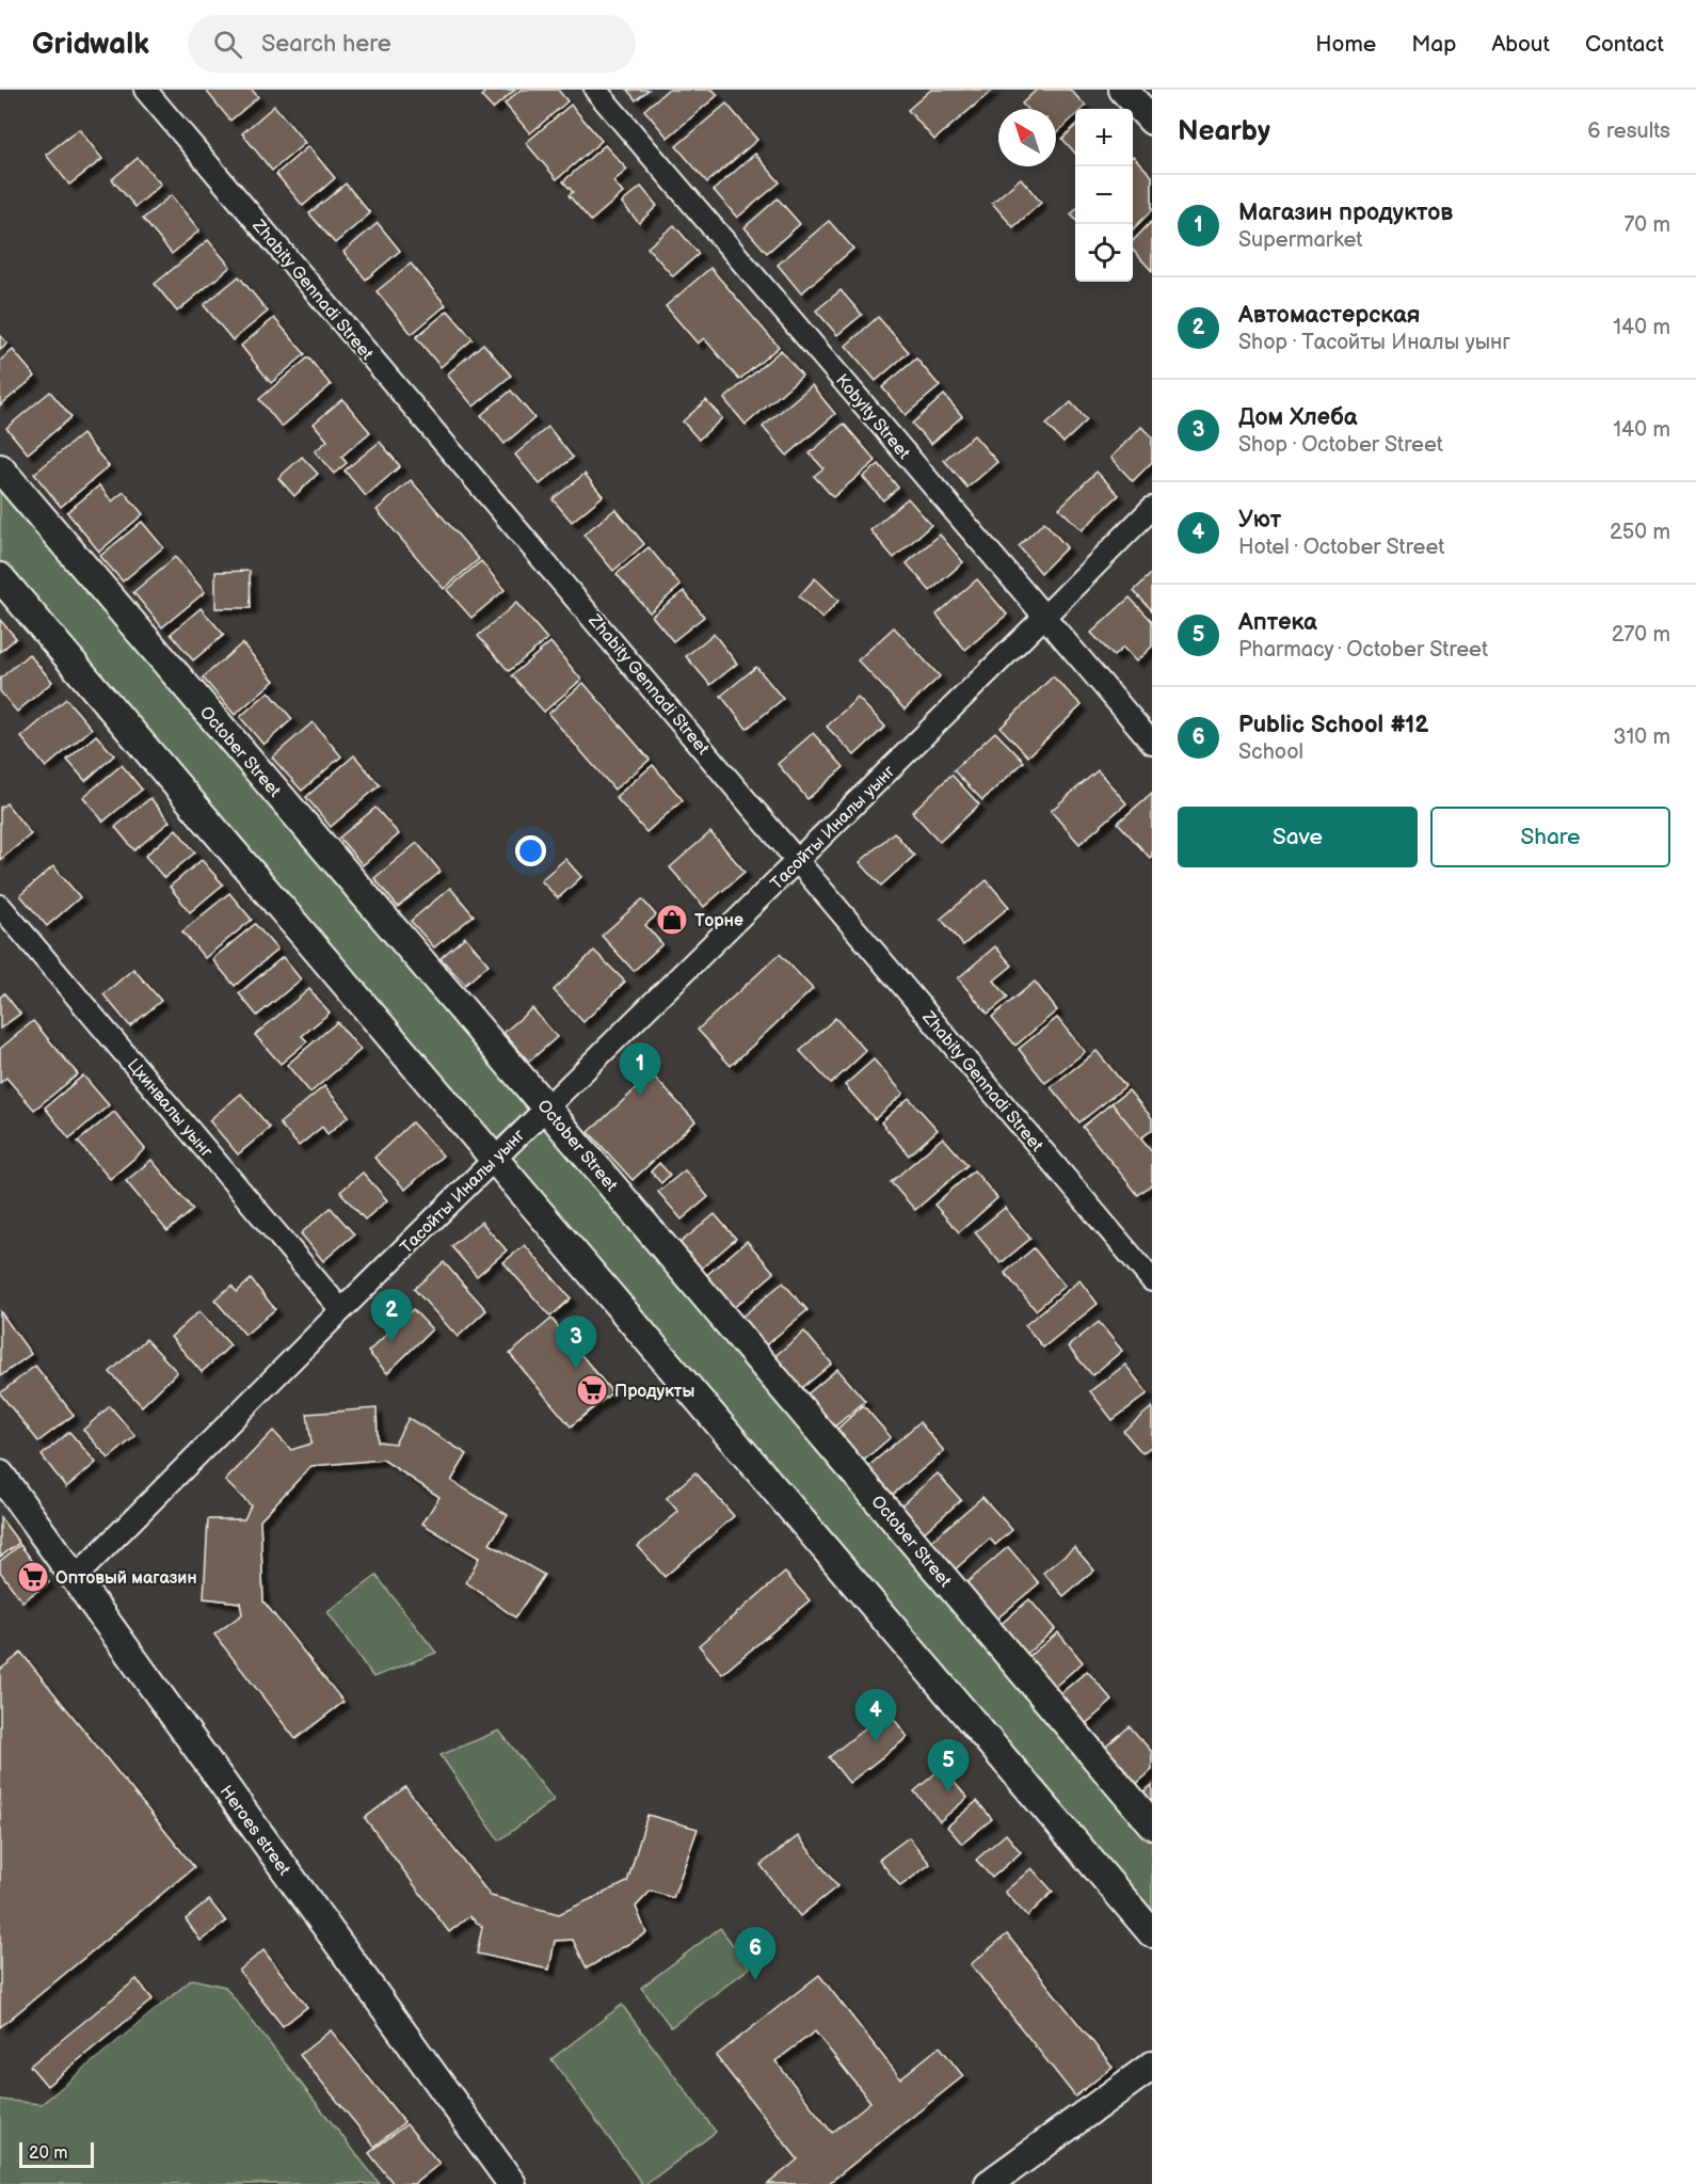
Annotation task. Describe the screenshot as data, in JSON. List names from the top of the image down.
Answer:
{
  "streets": {
    "street": [
      "Zhabity Gennadi Street",
      "Kobylty Street",
      "October Street",
      "Тасойты Иналы уынг",
      "Цхинвалы уынг",
      "Heroes street"
    ]
  },
  "crossings": [
    ["Zhabity Gennadi Street", "Тасойты Иналы уынг"],
    ["Kobylty Street", "Тасойты Иналы уынг"],
    ["October Street", "Тасойты Иналы уынг"],
    ["Тасойты Иналы уынг", "Цхинвалы уынг"],
    ["Тасойты Иналы уынг", "Heroes street"]
  ],
  "places": {
    "shop": ["Торне"],
    "supermarket": ["Продукты", "Оптовый магазин"]
  },
  "scale_bar": "20 m",
  "north": "top left",
  "page": {
    "header": "Gridwalk",
    "search": "Search here",
    "nav": [
      "Home",
      "Map",
      "About",
      "Contact"
    ],
    "heading": ["Nearby", "6 results"],
    "map_buttons": ["+", "−"],
    "list": [
      {
        "mark": "1",
        "name": "Магазин продуктов",
        "note": "Supermarket",
        "value": "70 m"
      },
      {
        "mark": "2",
        "name": "Автомастерская",
        "note": "Shop · Тасойты Иналы уынг",
        "value": "140 m"
      },
      {
        "mark": "3",
        "name": "Дом Хлеба",
        "note": "Shop · October Street",
        "value": "140 m"
      },
      {
        "mark": "4",
        "name": "Уют",
        "note": "Hotel · October Street",
        "value": "250 m"
      },
      {
        "mark": "5",
        "name": "Аптека",
        "note": "Pharmacy · October Street",
        "value": "270 m"
      },
      {
        "mark": "6",
        "name": "Public School #12",
        "note": "School",
        "value": "310 m"
      }
    ],
    "buttons": ["Save", "Share"],
    "pins": [
      "1",
      "2",
      "3",
      "4",
      "5",
      "6"
    ],
    "scale": "20 m"
  }
}
